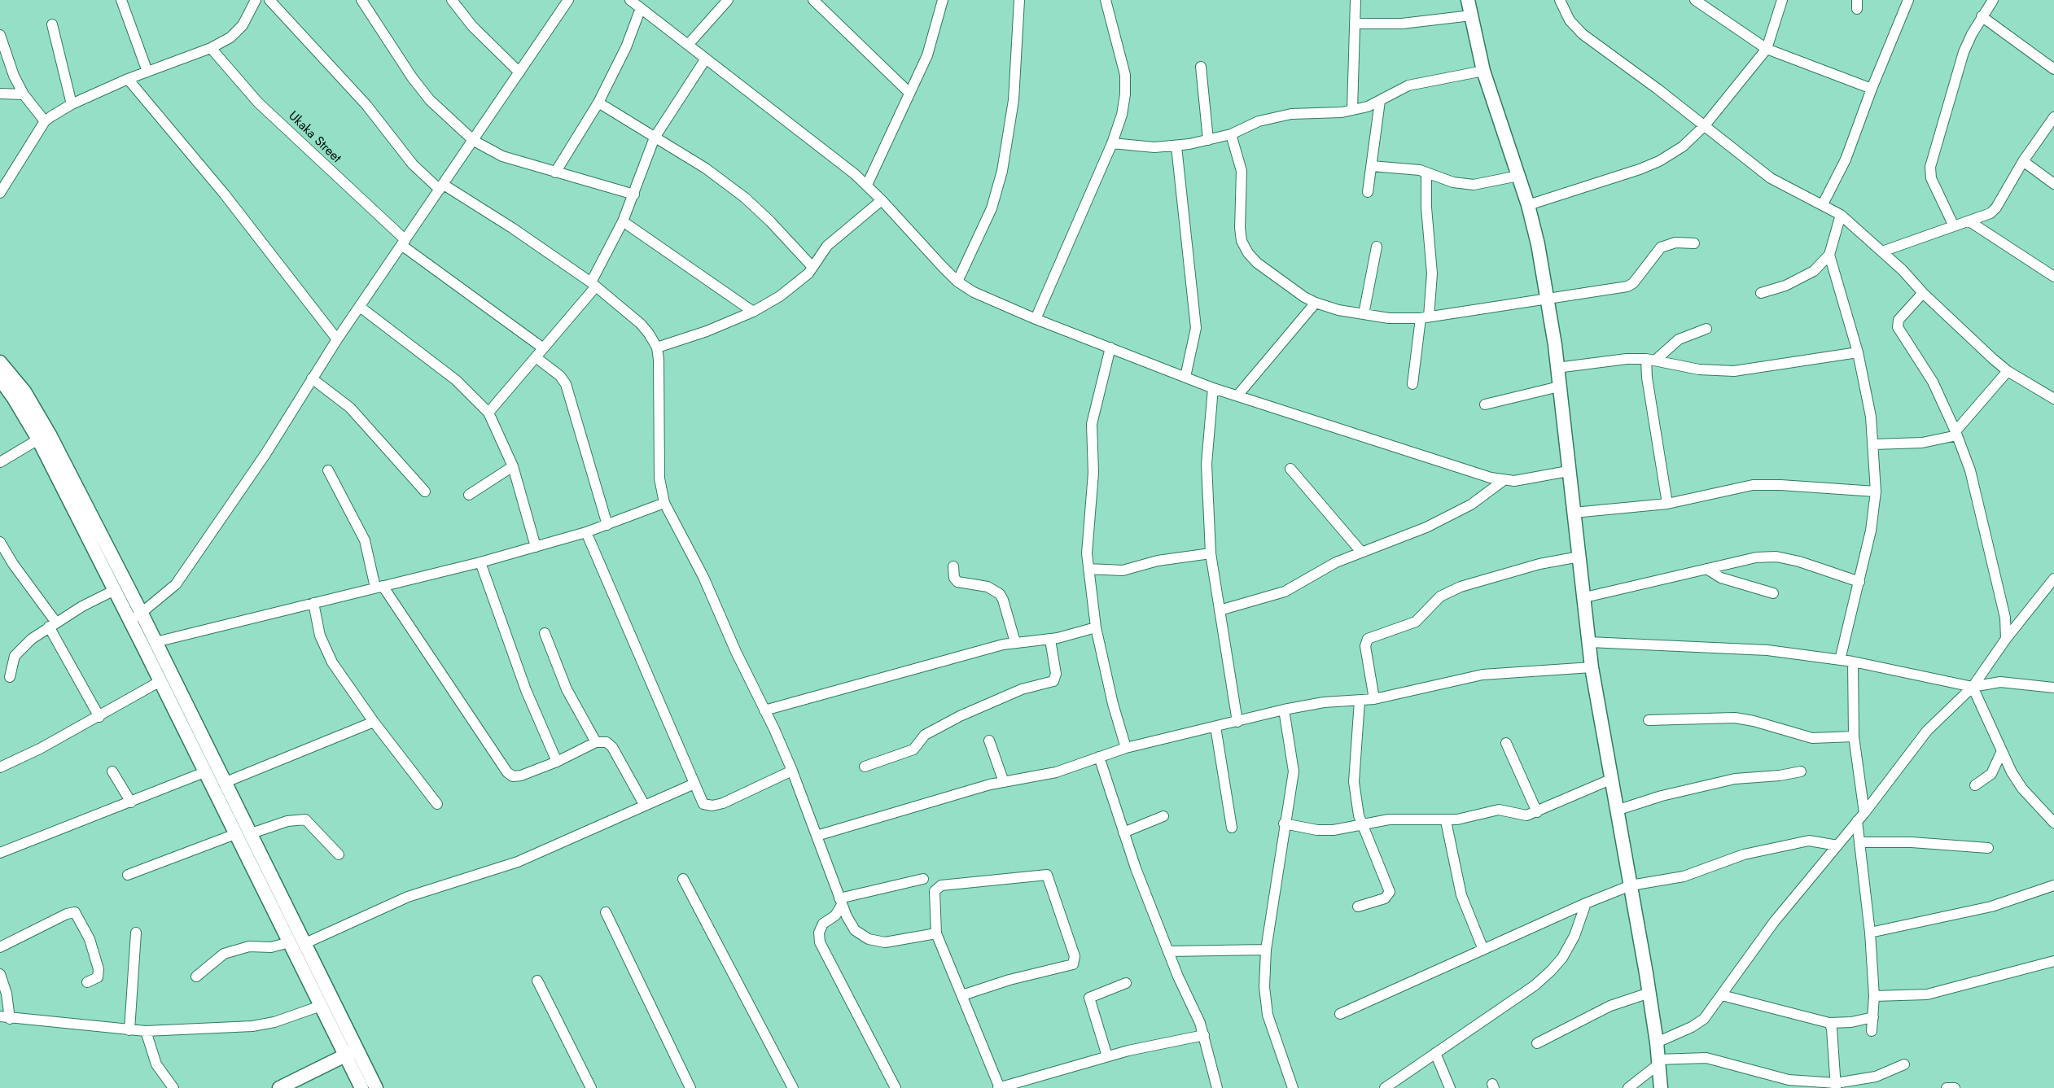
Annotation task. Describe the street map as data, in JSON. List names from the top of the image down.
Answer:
{
  "streets": {
    "street": ["Ukaka Street"]
  }
}
